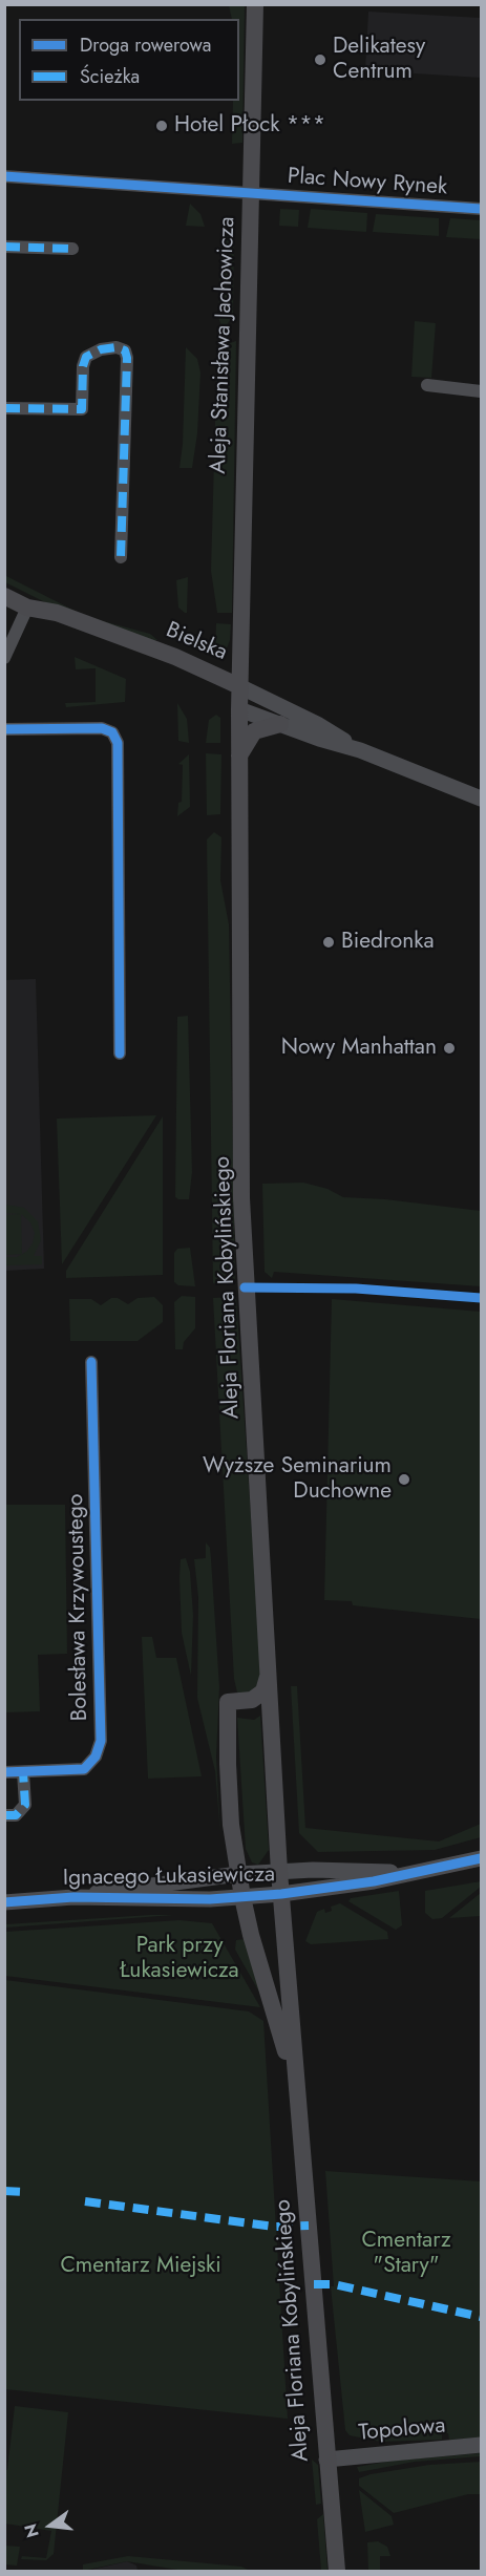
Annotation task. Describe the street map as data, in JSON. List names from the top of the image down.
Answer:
{
  "streets": {
    "main road": ["Aleja Stanisława Jachowicza", "Bielska", "Aleja Floriana Kobylińskiego"],
    "street": [
      "Plac Nowy Rynek",
      "Bolesława Krzywoustego",
      "Ignacego Łukasiewicza",
      "Topolowa"
    ]
  },
  "crossings": [
    ["Plac Nowy Rynek", "Aleja Stanisława Jachowicza"],
    ["Aleja Stanisława Jachowicza", "Bielska"],
    ["Aleja Stanisława Jachowicza", "Aleja Floriana Kobylińskiego"],
    ["Bielska", "Aleja Floriana Kobylińskiego"],
    ["Aleja Floriana Kobylińskiego", "Ignacego Łukasiewicza"],
    ["Aleja Floriana Kobylińskiego", "Topolowa"]
  ],
  "parks": ["Park przy Łukasiewicza", "Cmentarz \"Stary\"", "Cmentarz Miejski"],
  "places": [
    "Delikatesy Centrum",
    "Hotel Płock ***",
    "Biedronka",
    "Nowy Manhattan",
    "Wyższe Seminarium Duchowne"
  ],
  "legend": ["Droga rowerowa", "Ścieżka"],
  "north": "left"
}
